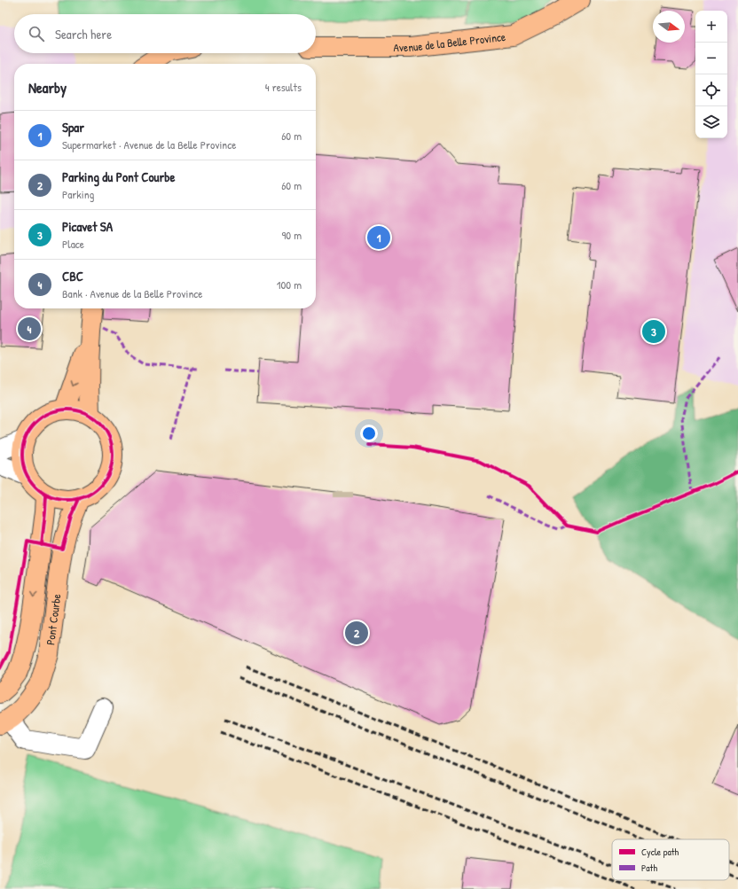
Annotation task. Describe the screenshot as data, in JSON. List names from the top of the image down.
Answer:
{
  "streets": {
    "main road": ["Avenue de la Belle Province", "Pont Courbe"]
  },
  "legend": ["Cycle path", "Path"],
  "north": "right",
  "page": {
    "map_buttons": ["+", "−"],
    "search": "Search here",
    "heading": ["Nearby", "4 results"],
    "list": [
      {
        "mark": "1",
        "name": "Spar",
        "note": "Supermarket · Avenue de la Belle Province",
        "value": "60 m"
      },
      {
        "mark": "2",
        "name": "Parking du Pont Courbe",
        "note": "Parking",
        "value": "60 m"
      },
      {
        "mark": "3",
        "name": "Picavet SA",
        "note": "Place",
        "value": "90 m"
      },
      {
        "mark": "4",
        "name": "CBC",
        "note": "Bank · Avenue de la Belle Province",
        "value": "100 m"
      }
    ],
    "pins": [
      "1",
      "4",
      "3",
      "2"
    ]
  }
}
